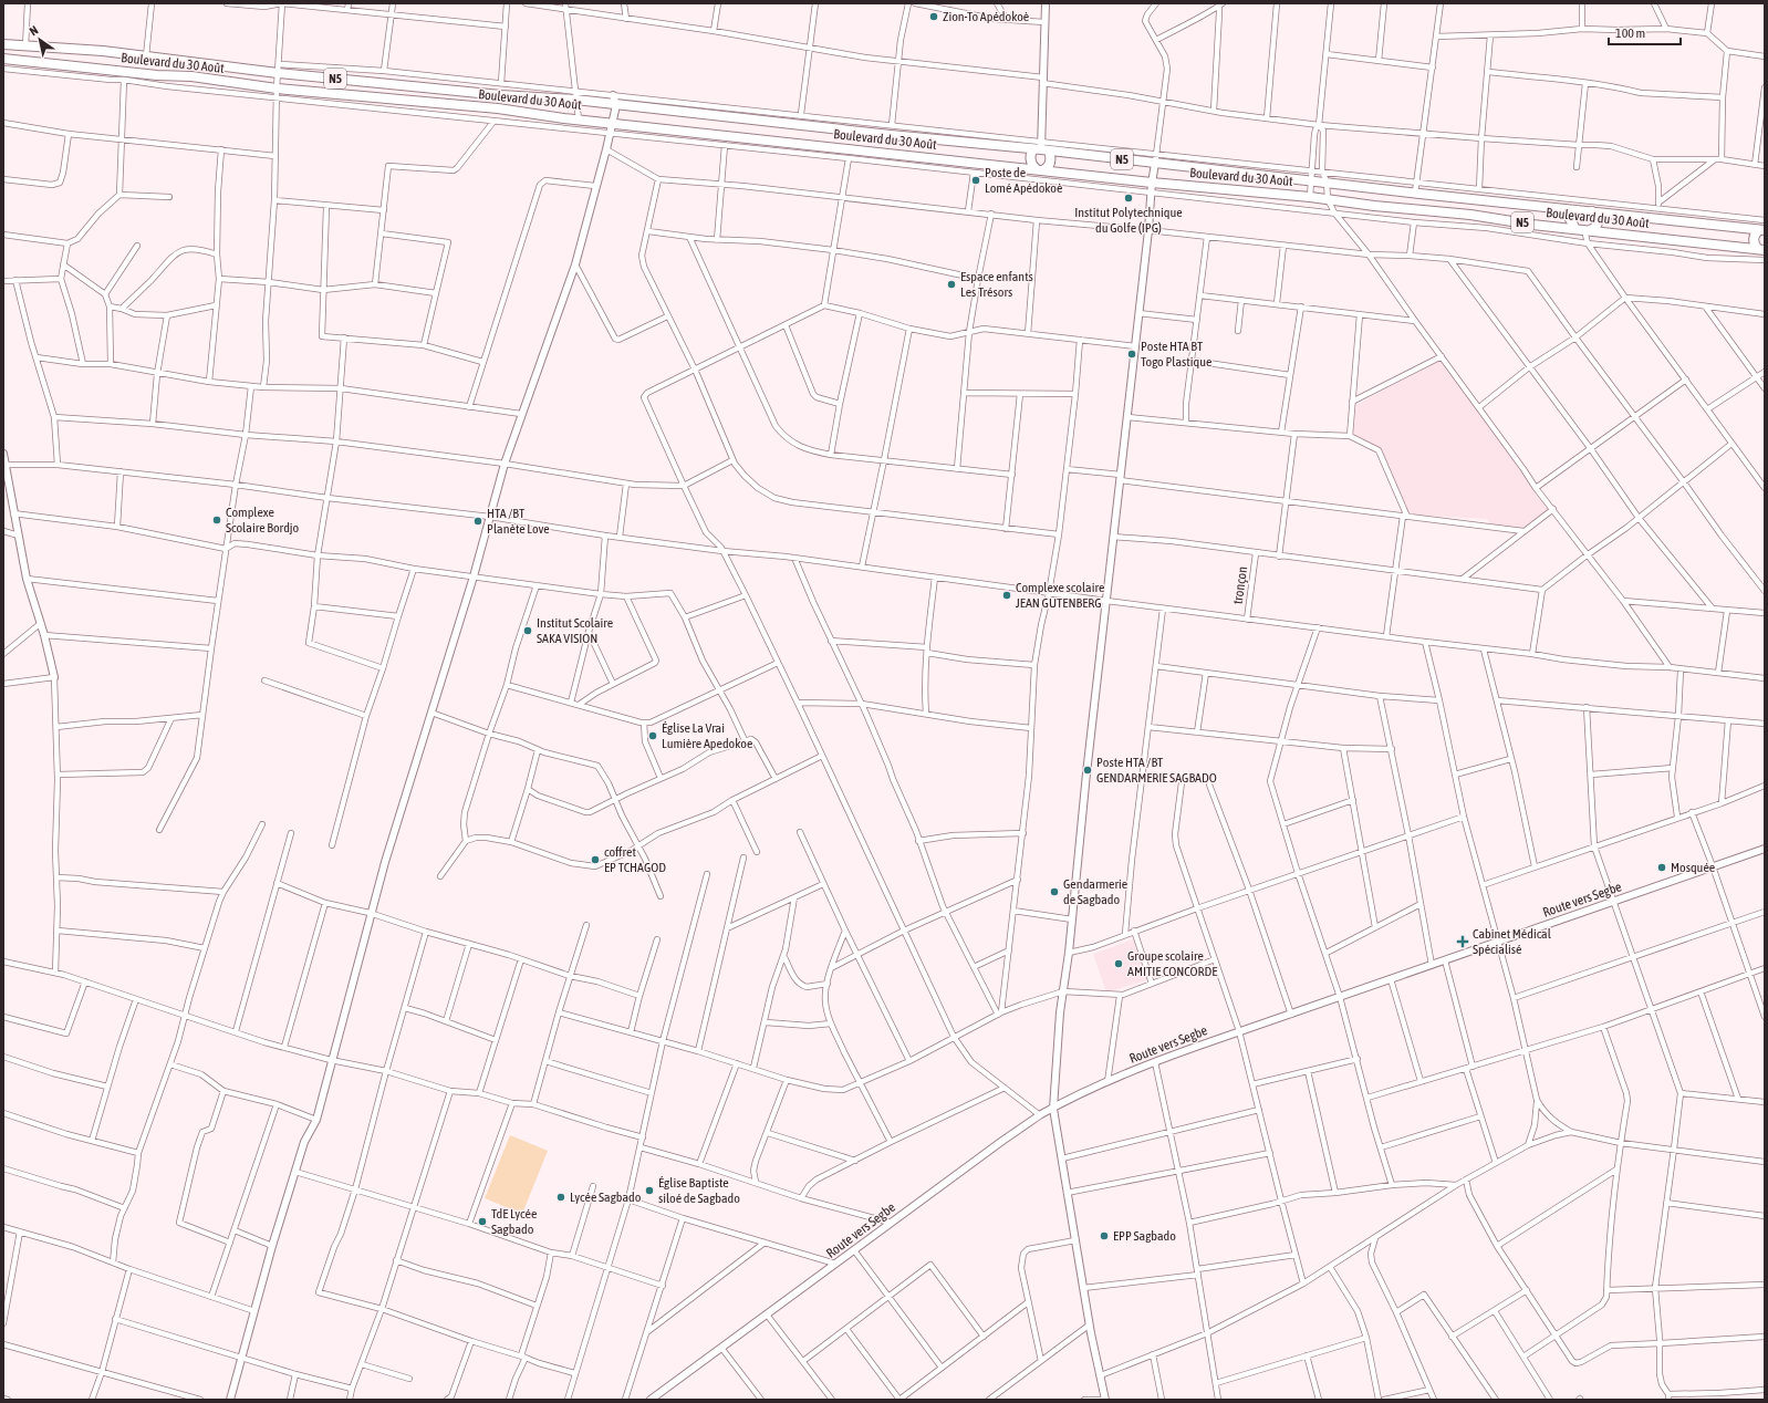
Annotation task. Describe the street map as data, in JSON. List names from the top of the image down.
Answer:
{
  "streets": {
    "highway": ["Boulevard du 30 Août", "N5"],
    "street": ["tronçon", "Route vers Segbe"]
  },
  "places": {
    "other": [
      "Zion-To Apédokoè",
      "Poste de Lomé Apédokoè",
      "Institut Polytechnique du Golfe (IPG)",
      "Espace enfants Les Trésors",
      "Poste HTA BT Togo Plastique",
      "Complexe Scolaire Bordjo",
      "HTA /BT Planète Love",
      "Complexe scolaire JEAN GUTENBERG",
      "Institut Scolaire SAKA VISION",
      "Église La Vrai Lumière Apedokoe",
      "Poste HTA /BT GENDARMERIE SAGBADO",
      "coffret EP TCHAGOD",
      "Mosquée",
      "Gendarmerie de Sagbado",
      "Groupe scolaire AMITIE CONCORDE",
      "Église Baptiste siloé de Sagbado",
      "Lycée Sagbado",
      "TdE Lycée Sagbado",
      "EPP Sagbado"
    ],
    "health": ["Cabinet Médical Spécialisé"]
  },
  "scale_bar": "100 m",
  "north": "top left"
}
